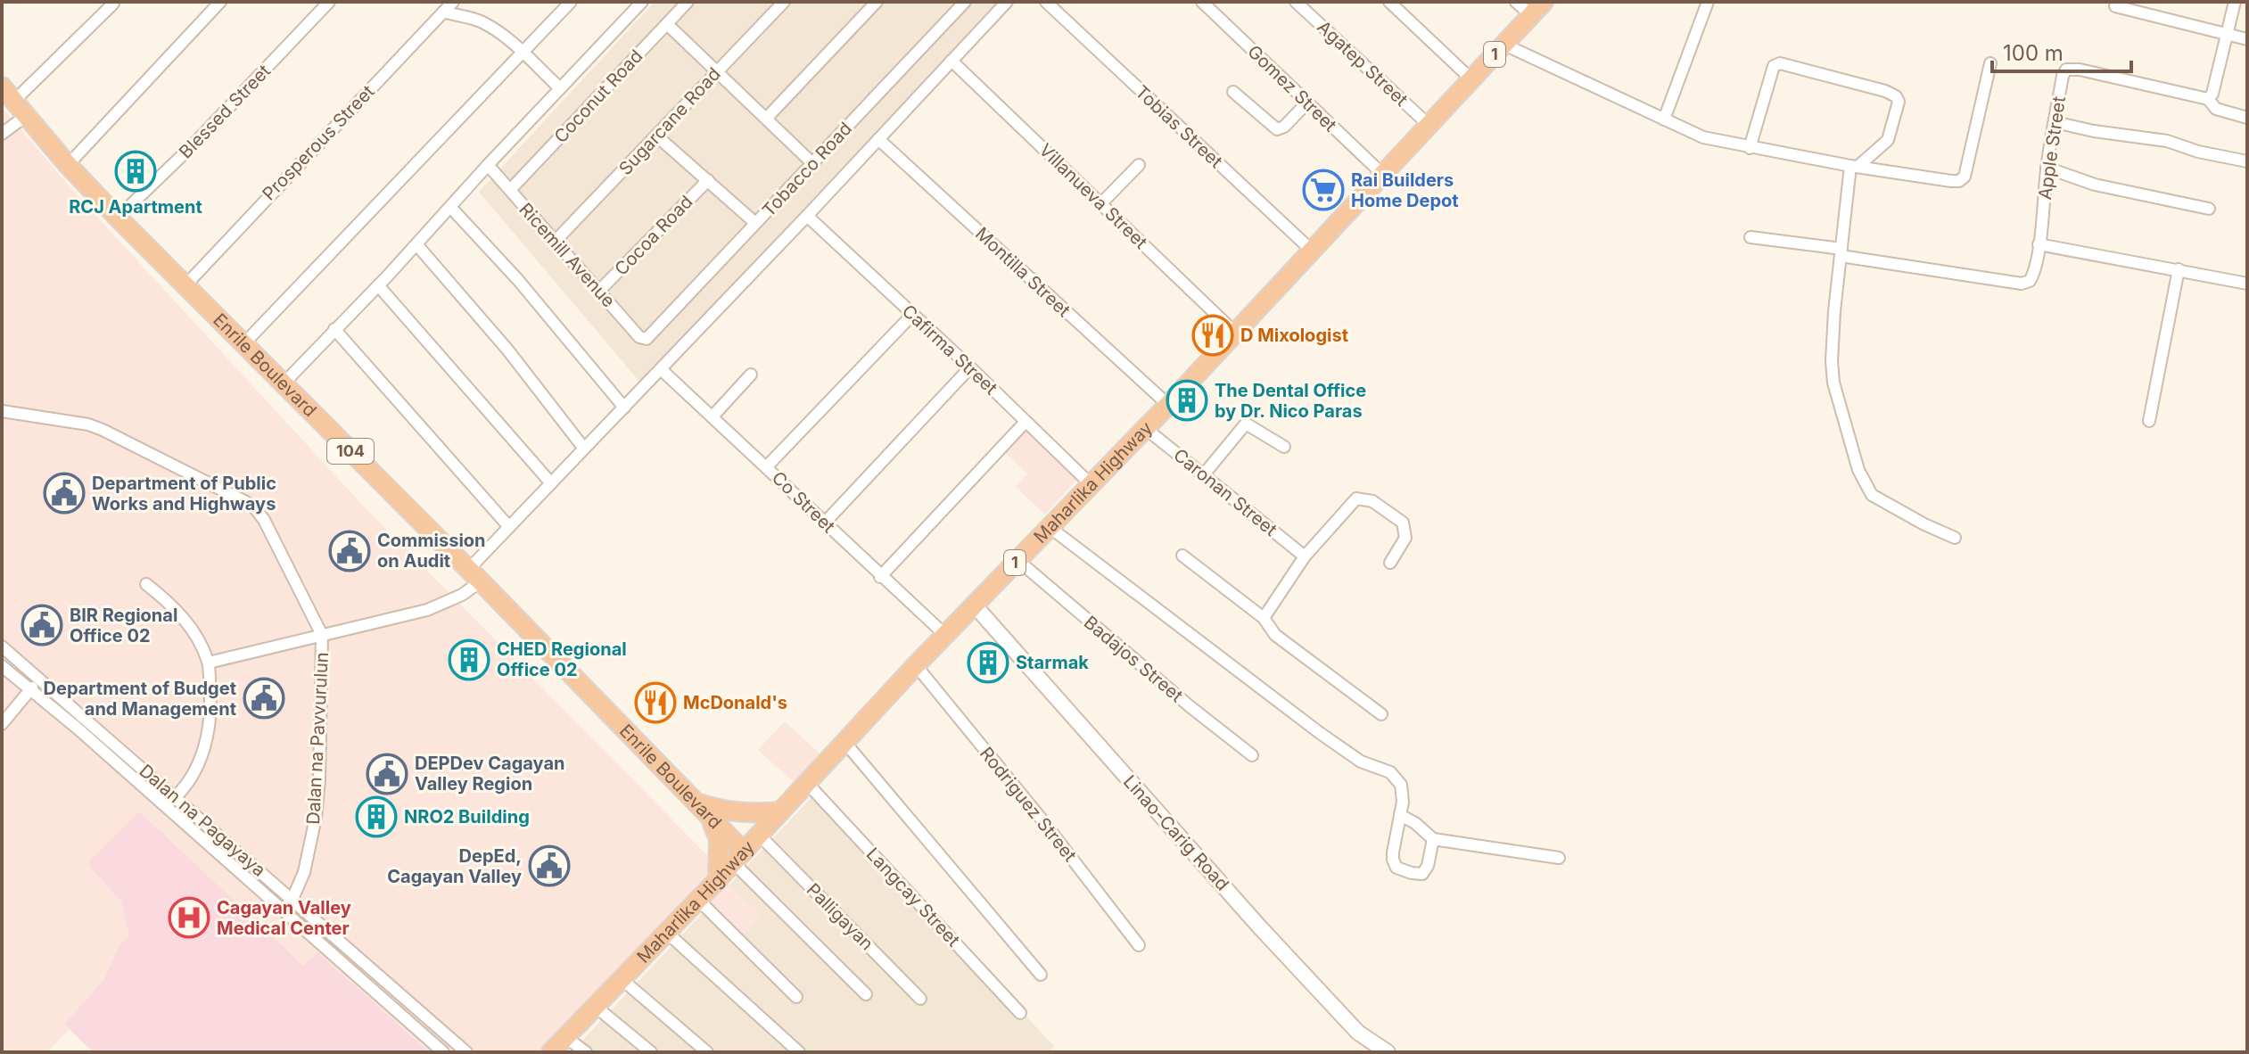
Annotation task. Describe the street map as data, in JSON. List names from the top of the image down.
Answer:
{
  "streets": {
    "highway": [
      "1",
      "Enrile Boulevard",
      "104",
      "Maharlika Highway"
    ],
    "main road": ["Linao-Carig Road"],
    "street": [
      "Agatep Street",
      "Gomez Street",
      "Coconut Road",
      "Blessed Street",
      "Sugarcane Road",
      "Tobias Street",
      "Prosperous Street",
      "Apple Street",
      "Tobacco Road",
      "Villanueva Street",
      "Cocoa Road",
      "Ricemill Avenue",
      "Montilla Street",
      "Cafirma Street",
      "Caronan Street",
      "Co Street",
      "Badajos Street",
      "Dalan na Pavvurulun",
      "Rodriguez Street",
      "Dalan na Pagayaya",
      "Langcay Street",
      "Palligayan"
    ]
  },
  "crossings": [
    ["Agatep Street", "Maharlika Highway"],
    ["Gomez Street", "Maharlika Highway"],
    ["Coconut Road", "Ricemill Avenue"],
    ["Blessed Street", "Enrile Boulevard"],
    ["Sugarcane Road", "Ricemill Avenue"],
    ["Tobias Street", "Maharlika Highway"],
    ["Prosperous Street", "Enrile Boulevard"],
    ["Tobacco Road", "Ricemill Avenue"],
    ["Villanueva Street", "Maharlika Highway"],
    ["Cocoa Road", "Ricemill Avenue"],
    ["Montilla Street", "Maharlika Highway"],
    ["Cafirma Street", "Maharlika Highway"],
    ["Enrile Boulevard", "Maharlika Highway"],
    ["Maharlika Highway", "Caronan Street"],
    ["Maharlika Highway", "Co Street"],
    ["Maharlika Highway", "Badajos Street"],
    ["Maharlika Highway", "Rodriguez Street"],
    ["Maharlika Highway", "Linao-Carig Road"],
    ["Maharlika Highway", "Langcay Street"],
    ["Maharlika Highway", "Palligayan"],
    ["Dalan na Pavvurulun", "Dalan na Pagayaya"]
  ],
  "places": {
    "building": [
      "RCJ Apartment",
      "The Dental Office by Dr. Nico Paras",
      "CHED Regional Office 02",
      "Starmak",
      "NRO2 Building"
    ],
    "supermarket": ["Rai Builders Home Depot"],
    "restaurant": ["D Mixologist", "McDonald's"],
    "public building": [
      "Department of Public Works and Highways",
      "Commission on Audit",
      "BIR Regional Office 02",
      "Department of Budget and Management",
      "DEPDev Cagayan Valley Region",
      "DepEd, Cagayan Valley"
    ],
    "hospital": ["Cagayan Valley Medical Center"]
  },
  "scale_bar": "100 m"
}
